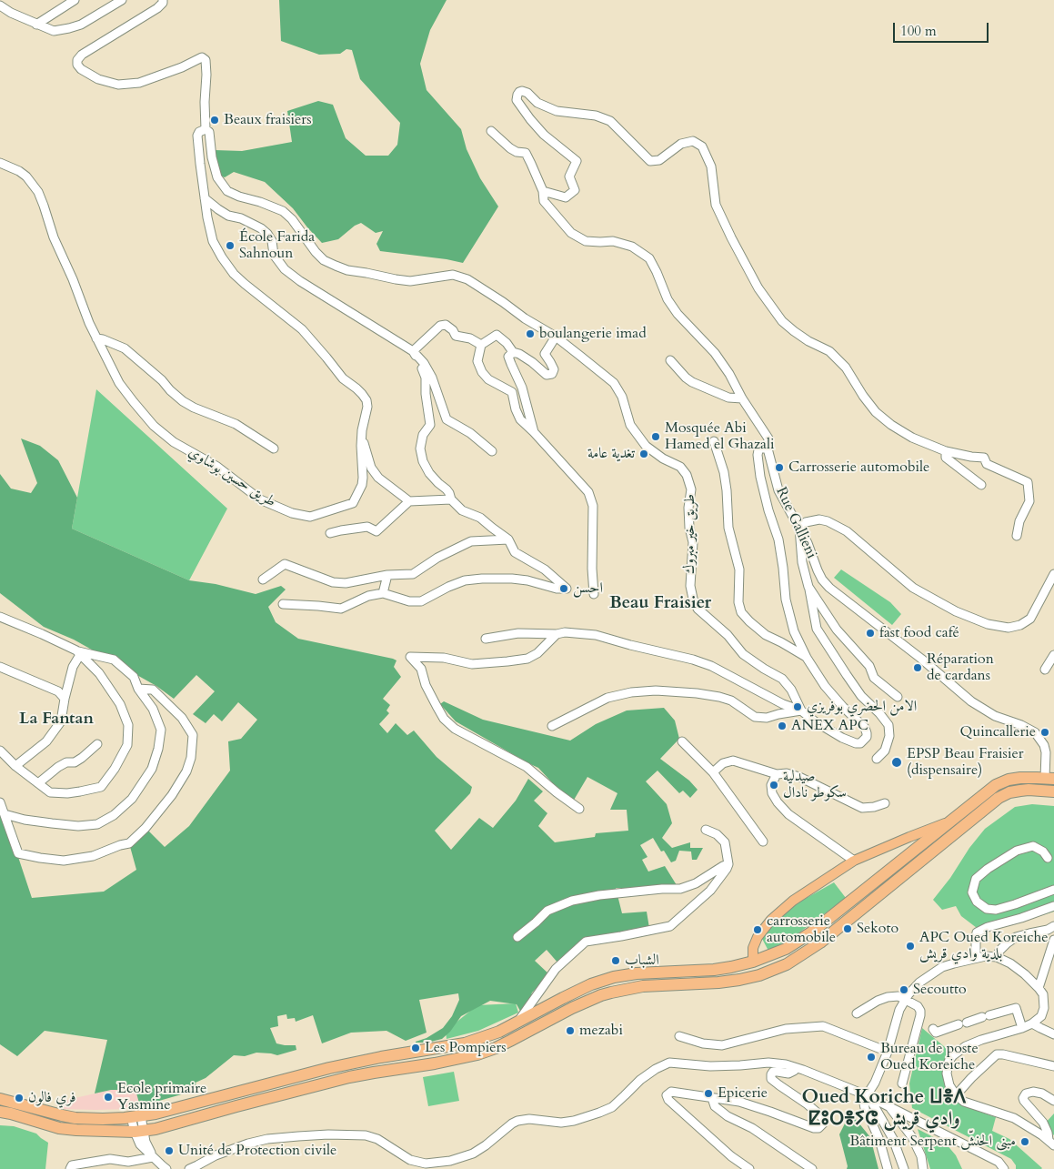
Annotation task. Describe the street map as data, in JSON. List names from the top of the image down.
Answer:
{
  "streets": {
    "street": ["طريق حسين بوشاوي", "Rue Gallieni", "طريق خير مبروك"]
  },
  "crossings": [
    ["طريق حسين بوشاوي", "طريق خير مبروك"],
    ["Rue Gallieni", "طريق خير مبروك"]
  ],
  "districts": ["Beau Fraisier", "La Fantan", "Oued Koriche ⵡⴻⴷ ⵇⵓⵔⴻⵢⵛ وادي قريش"],
  "places": [
    "Beaux fraisiers",
    "École Farida Sahnoun",
    "boulangerie imad",
    "Mosquée Abi Hamed el Ghazali",
    "تغدية عامة",
    "Carrosserie automobile",
    "احسن",
    "fast food café",
    "Réparation de cardans",
    "الامن الحضري بوفريزي",
    "ANEX APC",
    "Quincallerie",
    "EPSP Beau Fraisier (dispensaire)",
    "صيدلية سكوطو نادال",
    "Sekoto",
    "carrosserie automobile",
    "APC Oued Koreiche بلدية وادي قريش",
    "الشباب",
    "Secoutto",
    "mezabi",
    "Les Pompiers",
    "Bureau de poste Oued Koreiche",
    "Epicerie",
    "Ecole primaire Yasmine",
    "فري فالون",
    "Bâtiment Serpent مبنى الحنشّ",
    "Unité de Protection civile"
  ],
  "scale_bar": "100 m"
}
